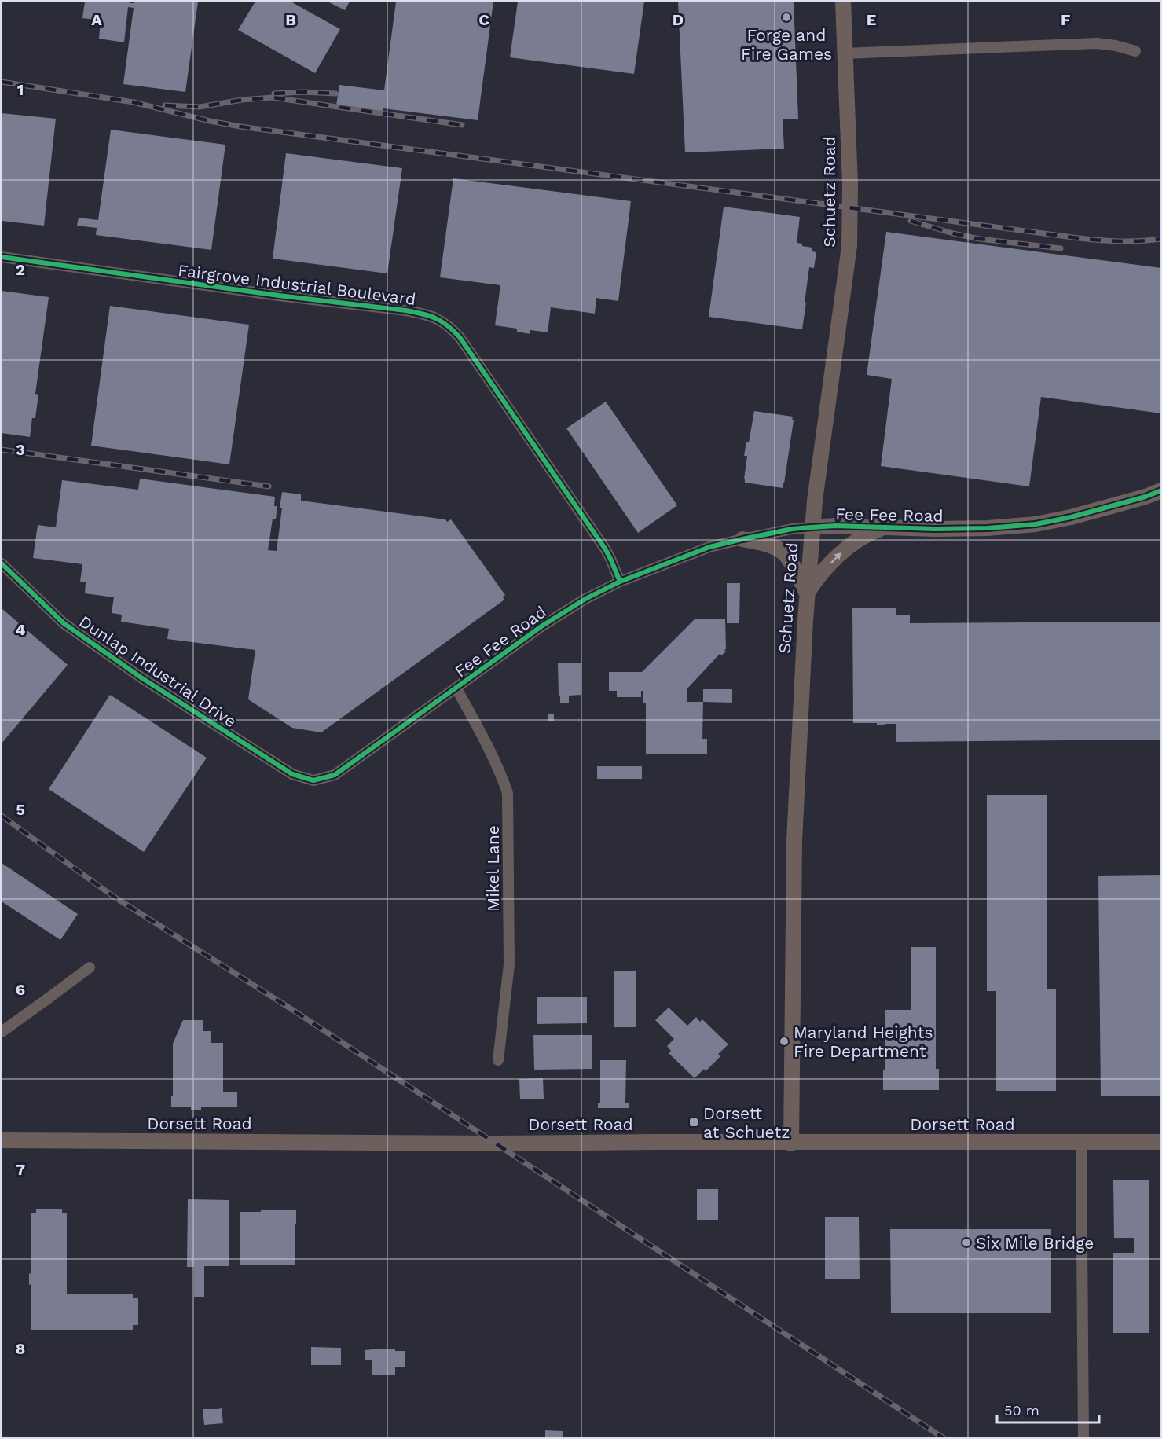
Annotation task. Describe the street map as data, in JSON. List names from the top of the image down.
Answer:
{
  "streets": {
    "main road": ["Schuetz Road", "Fee Fee Road", "Dorsett Road"],
    "street": ["Fairgrove Industrial Boulevard", "Dunlap Industrial Drive", "Mikel Lane"]
  },
  "crossings": [
    ["Schuetz Road", "Fee Fee Road"],
    ["Schuetz Road", "Dorsett Road"],
    ["Fairgrove Industrial Boulevard", "Fee Fee Road"],
    ["Fee Fee Road", "Dunlap Industrial Drive"],
    ["Fee Fee Road", "Mikel Lane"]
  ],
  "places": {
    "other": ["Forge and Fire Games", "Maryland Heights Fire Department", "Six Mile Bridge"],
    "transit": ["Dorsett at Schuetz"]
  },
  "scale_bar": "50 m",
  "grid": {
    "columns": [
      "A",
      "B",
      "C",
      "D",
      "E",
      "F"
    ],
    "rows": [
      "1",
      "2",
      "3",
      "4",
      "5",
      "6",
      "7",
      "8"
    ]
  }
}
